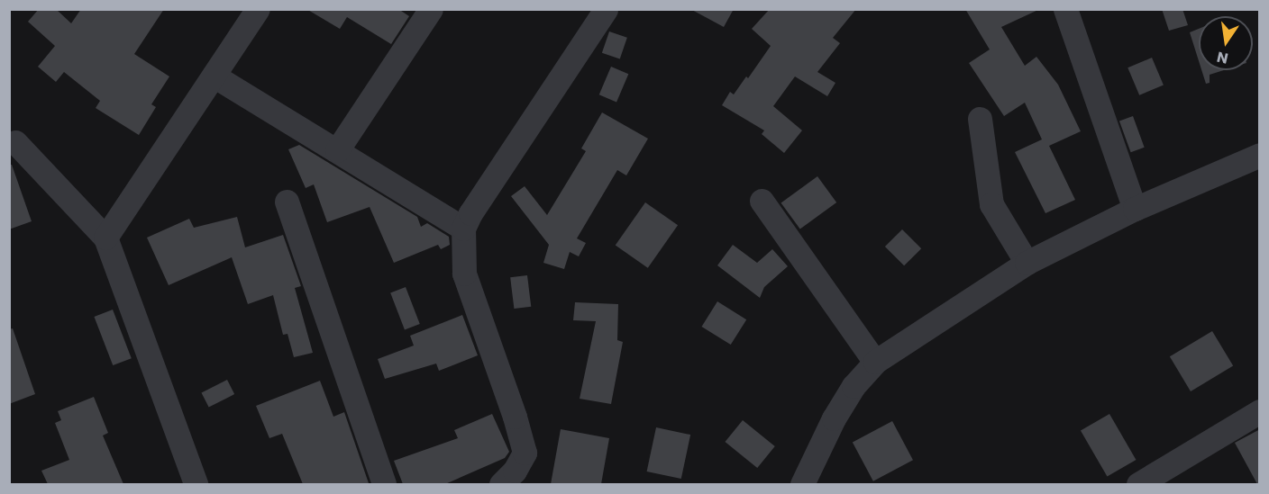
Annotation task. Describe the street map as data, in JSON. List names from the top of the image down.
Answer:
{
  "north": "bottom"
}
